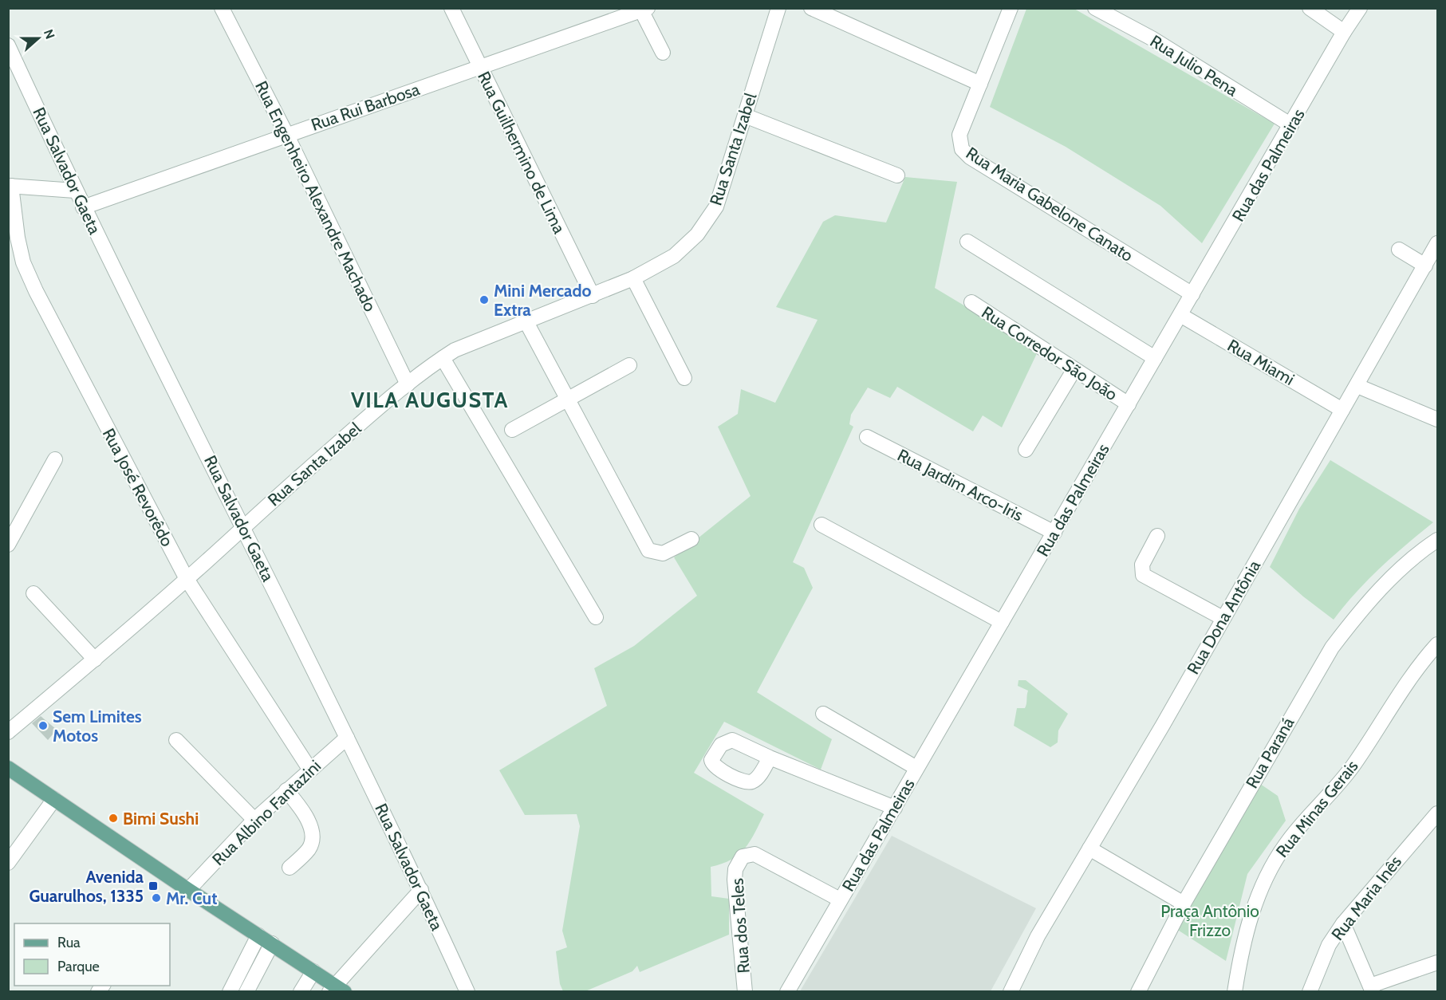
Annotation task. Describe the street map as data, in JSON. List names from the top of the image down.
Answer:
{
  "streets": {
    "street": [
      "Rua Julio Pena",
      "Rua Rui Barbosa",
      "Rua Santa Izabel",
      "Rua Guilhermino de Lima",
      "Rua das Palmeiras",
      "Rua Salvador Gaeta",
      "Rua Engenheiro Alexandre Machado",
      "Rua Maria Gabelone Canato",
      "Rua Corredor São João",
      "Rua Miami",
      "Rua Jardim Arco-Iris",
      "Rua José Revorêdo",
      "Rua Dona Antônia",
      "Rua Paraná",
      "Rua Minas Gerais",
      "Rua Albino Fantazini",
      "Rua Maria Inês",
      "Rua dos Teles"
    ]
  },
  "crossings": [
    ["Rua Julio Pena", "Rua das Palmeiras"],
    ["Rua Rui Barbosa", "Rua Guilhermino de Lima"],
    ["Rua Rui Barbosa", "Rua Salvador Gaeta"],
    ["Rua Rui Barbosa", "Rua Engenheiro Alexandre Machado"],
    ["Rua Santa Izabel", "Rua Guilhermino de Lima"],
    ["Rua Santa Izabel", "Rua Salvador Gaeta"],
    ["Rua Santa Izabel", "Rua Engenheiro Alexandre Machado"],
    ["Rua Santa Izabel", "Rua José Revorêdo"],
    ["Rua das Palmeiras", "Rua Maria Gabelone Canato"],
    ["Rua das Palmeiras", "Rua Corredor São João"],
    ["Rua das Palmeiras", "Rua Miami"],
    ["Rua das Palmeiras", "Rua Jardim Arco-Iris"],
    ["Rua das Palmeiras", "Rua dos Teles"],
    ["Rua Salvador Gaeta", "Rua Albino Fantazini"],
    ["Rua Miami", "Rua Dona Antônia"],
    ["Rua José Revorêdo", "Rua Albino Fantazini"]
  ],
  "districts": ["VILA AUGUSTA"],
  "parks": ["Praça Antônio Frizzo"],
  "places": {
    "other": [
      "Mini Mercado Extra",
      "Sem Limites Motos",
      "Bimi Sushi",
      "Mr. Cut"
    ],
    "transit": ["Avenida Guarulhos, 1335"]
  },
  "legend": ["Rua", "Parque"],
  "north": "right"
}
